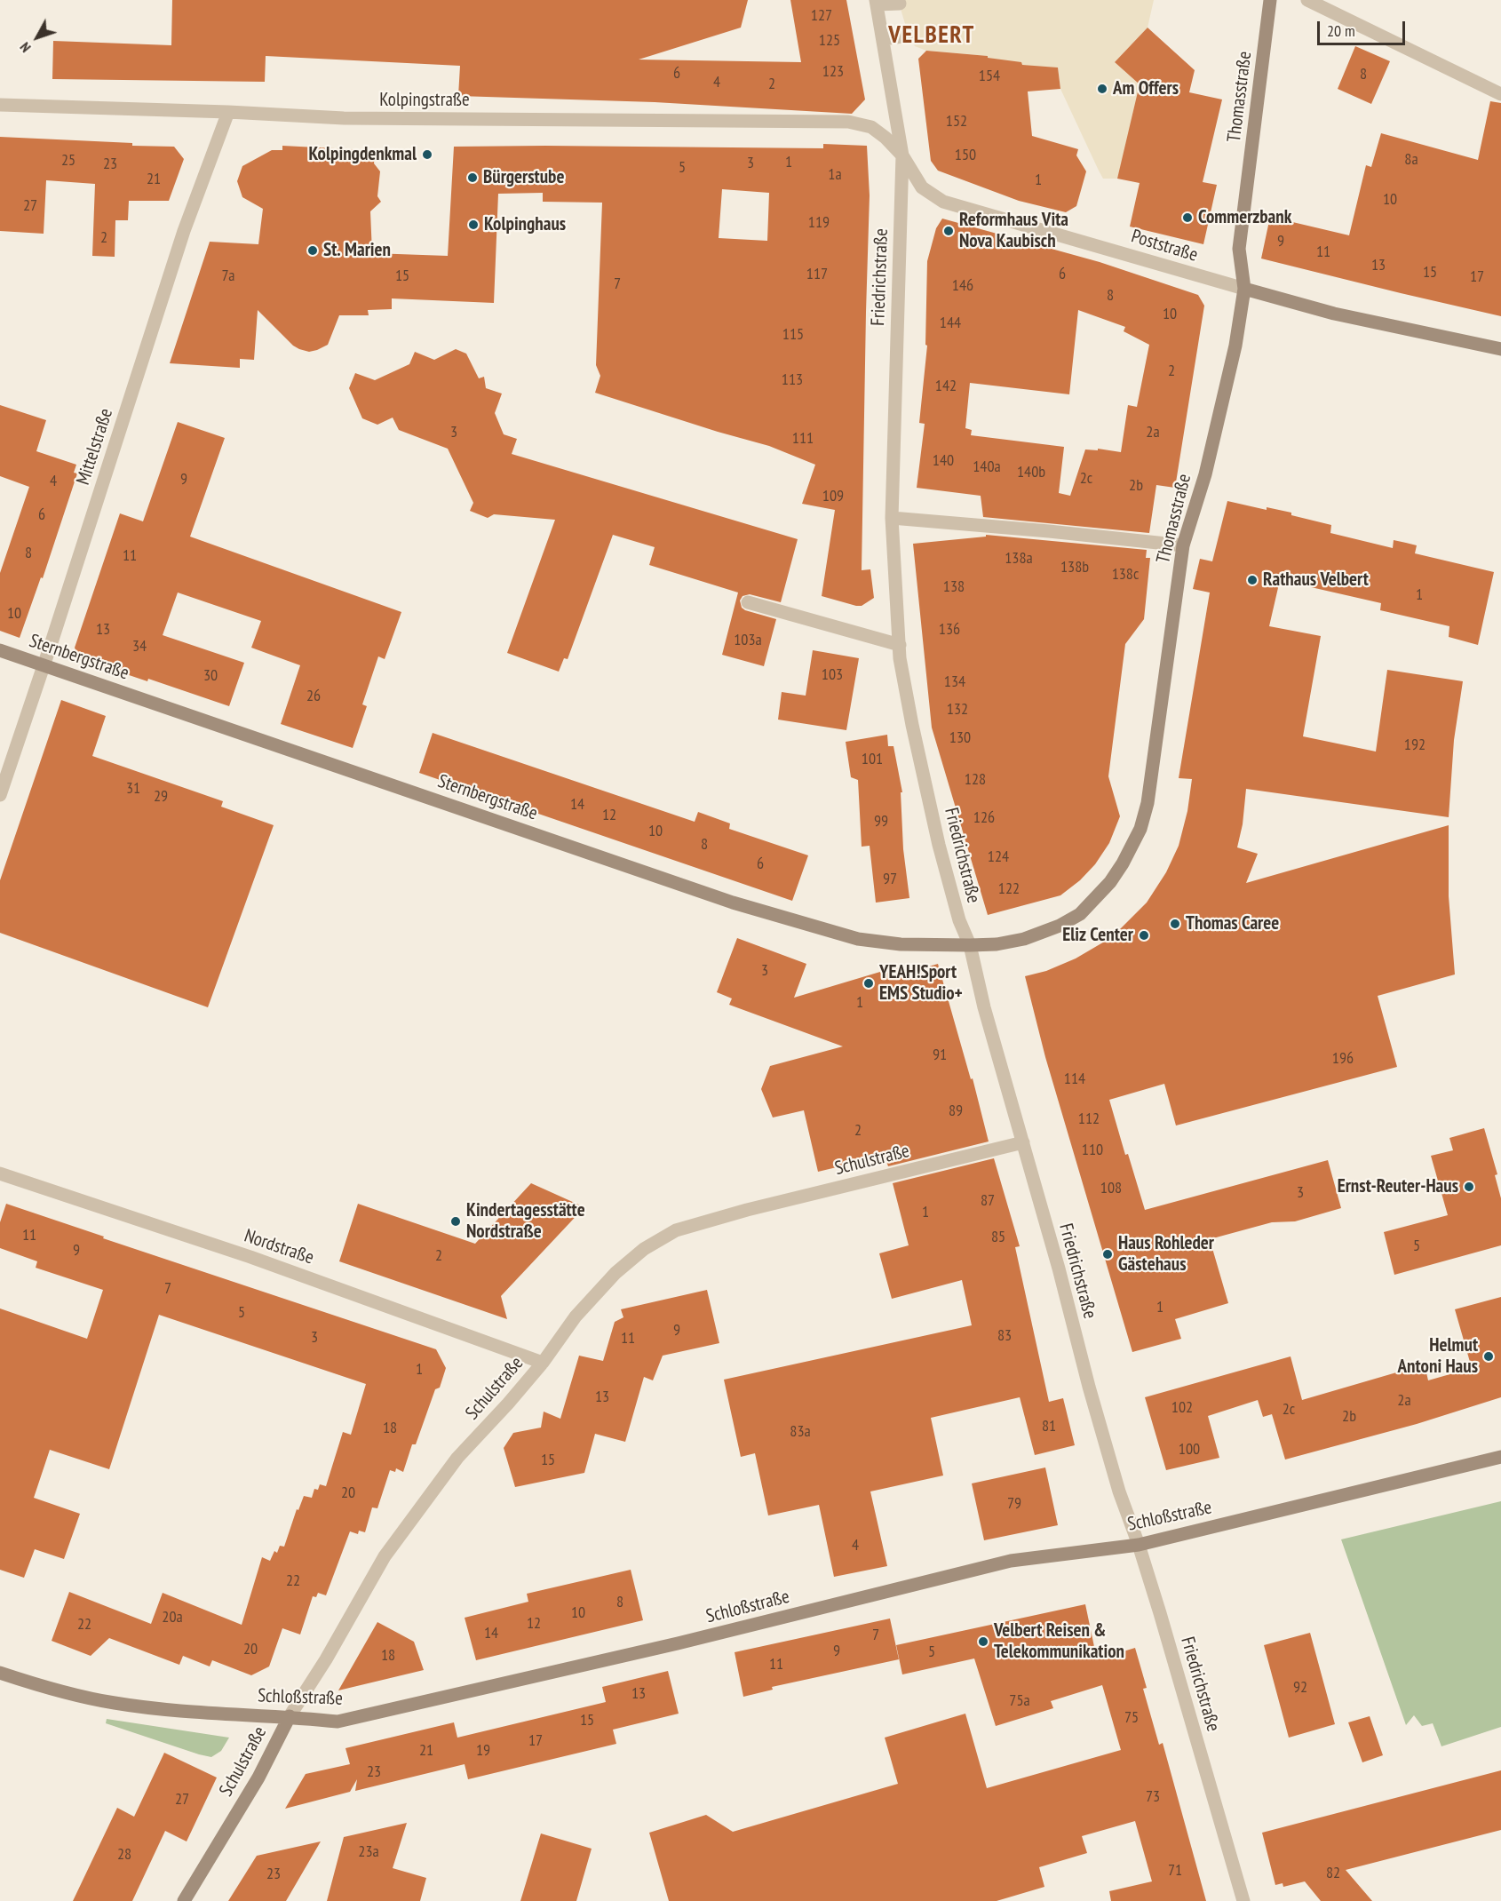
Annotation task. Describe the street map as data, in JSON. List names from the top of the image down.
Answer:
{
  "streets": {
    "street": [
      "Thomasstraße",
      "Kolpingstraße",
      "Poststraße",
      "Friedrichstraße",
      "Mittelstraße",
      "Sternbergstraße",
      "Schulstraße",
      "Nordstraße",
      "Schloßstraße"
    ]
  },
  "crossings": [
    ["Thomasstraße", "Poststraße"],
    ["Thomasstraße", "Friedrichstraße"],
    ["Thomasstraße", "Sternbergstraße"],
    ["Kolpingstraße", "Poststraße"],
    ["Kolpingstraße", "Mittelstraße"],
    ["Poststraße", "Friedrichstraße"],
    ["Friedrichstraße", "Sternbergstraße"],
    ["Friedrichstraße", "Schulstraße"],
    ["Friedrichstraße", "Schloßstraße"],
    ["Mittelstraße", "Sternbergstraße"],
    ["Schulstraße", "Nordstraße"],
    ["Schulstraße", "Schloßstraße"]
  ],
  "districts": ["VELBERT"],
  "places": [
    "Am Offers",
    "Kolpingdenkmal",
    "Bürgerstube",
    "Commerzbank",
    "Kolpinghaus",
    "Reformhaus Vita Nova Kaubisch",
    "St. Marien",
    "Rathaus Velbert",
    "Thomas Caree",
    "Eliz Center",
    "YEAH!Sport EMS Studio+",
    "Ernst-Reuter-Haus",
    "Kindertagesstätte Nordstraße",
    "Haus Rohleder Gästehaus",
    "Helmut Antoni Haus",
    "Velbert Reisen & Telekommunikation"
  ],
  "house_numbers": [
    "127",
    "125",
    "123",
    "6",
    "8",
    "154",
    "4",
    "2",
    "152",
    "150",
    "8a",
    "25",
    "1",
    "3",
    "23",
    "5",
    "1a",
    "21",
    "1",
    "10",
    "27",
    "119",
    "2",
    "9",
    "11",
    "13",
    "15",
    "117",
    "6",
    "7a",
    "15",
    "17",
    "7",
    "146",
    "8",
    "10",
    "144",
    "115",
    "2",
    "113",
    "142",
    "3",
    "2a",
    "111",
    "140",
    "140a",
    "140b",
    "2c",
    "9",
    "4",
    "2b",
    "109",
    "6",
    "8",
    "11",
    "138a",
    "138b",
    "138c",
    "138",
    "1",
    "10",
    "13",
    "136",
    "103a",
    "34",
    "103",
    "30",
    "134",
    "26",
    "132",
    "130",
    "192",
    "101",
    "128",
    "31",
    "29",
    "14",
    "12",
    "126",
    "99",
    "10",
    "8",
    "124",
    "6",
    "97",
    "122",
    "3",
    "1",
    "91",
    "196",
    "114",
    "89",
    "112",
    "2",
    "110",
    "108",
    "3",
    "87",
    "1",
    "11",
    "85",
    "5",
    "9",
    "2",
    "7",
    "1",
    "5",
    "9",
    "83",
    "3",
    "11",
    "1",
    "13",
    "2a",
    "102",
    "2c",
    "2b",
    "81",
    "18",
    "83a",
    "100",
    "15",
    "20",
    "79",
    "4",
    "22",
    "8",
    "10",
    "20a",
    "12",
    "22",
    "14",
    "7",
    "20",
    "9",
    "5",
    "18",
    "11",
    "92",
    "13",
    "75a",
    "75",
    "15",
    "17",
    "21",
    "19",
    "23",
    "73",
    "27",
    "23a",
    "28",
    "71",
    "82",
    "23"
  ],
  "scale_bar": "20 m",
  "north": "bottom left"
}
